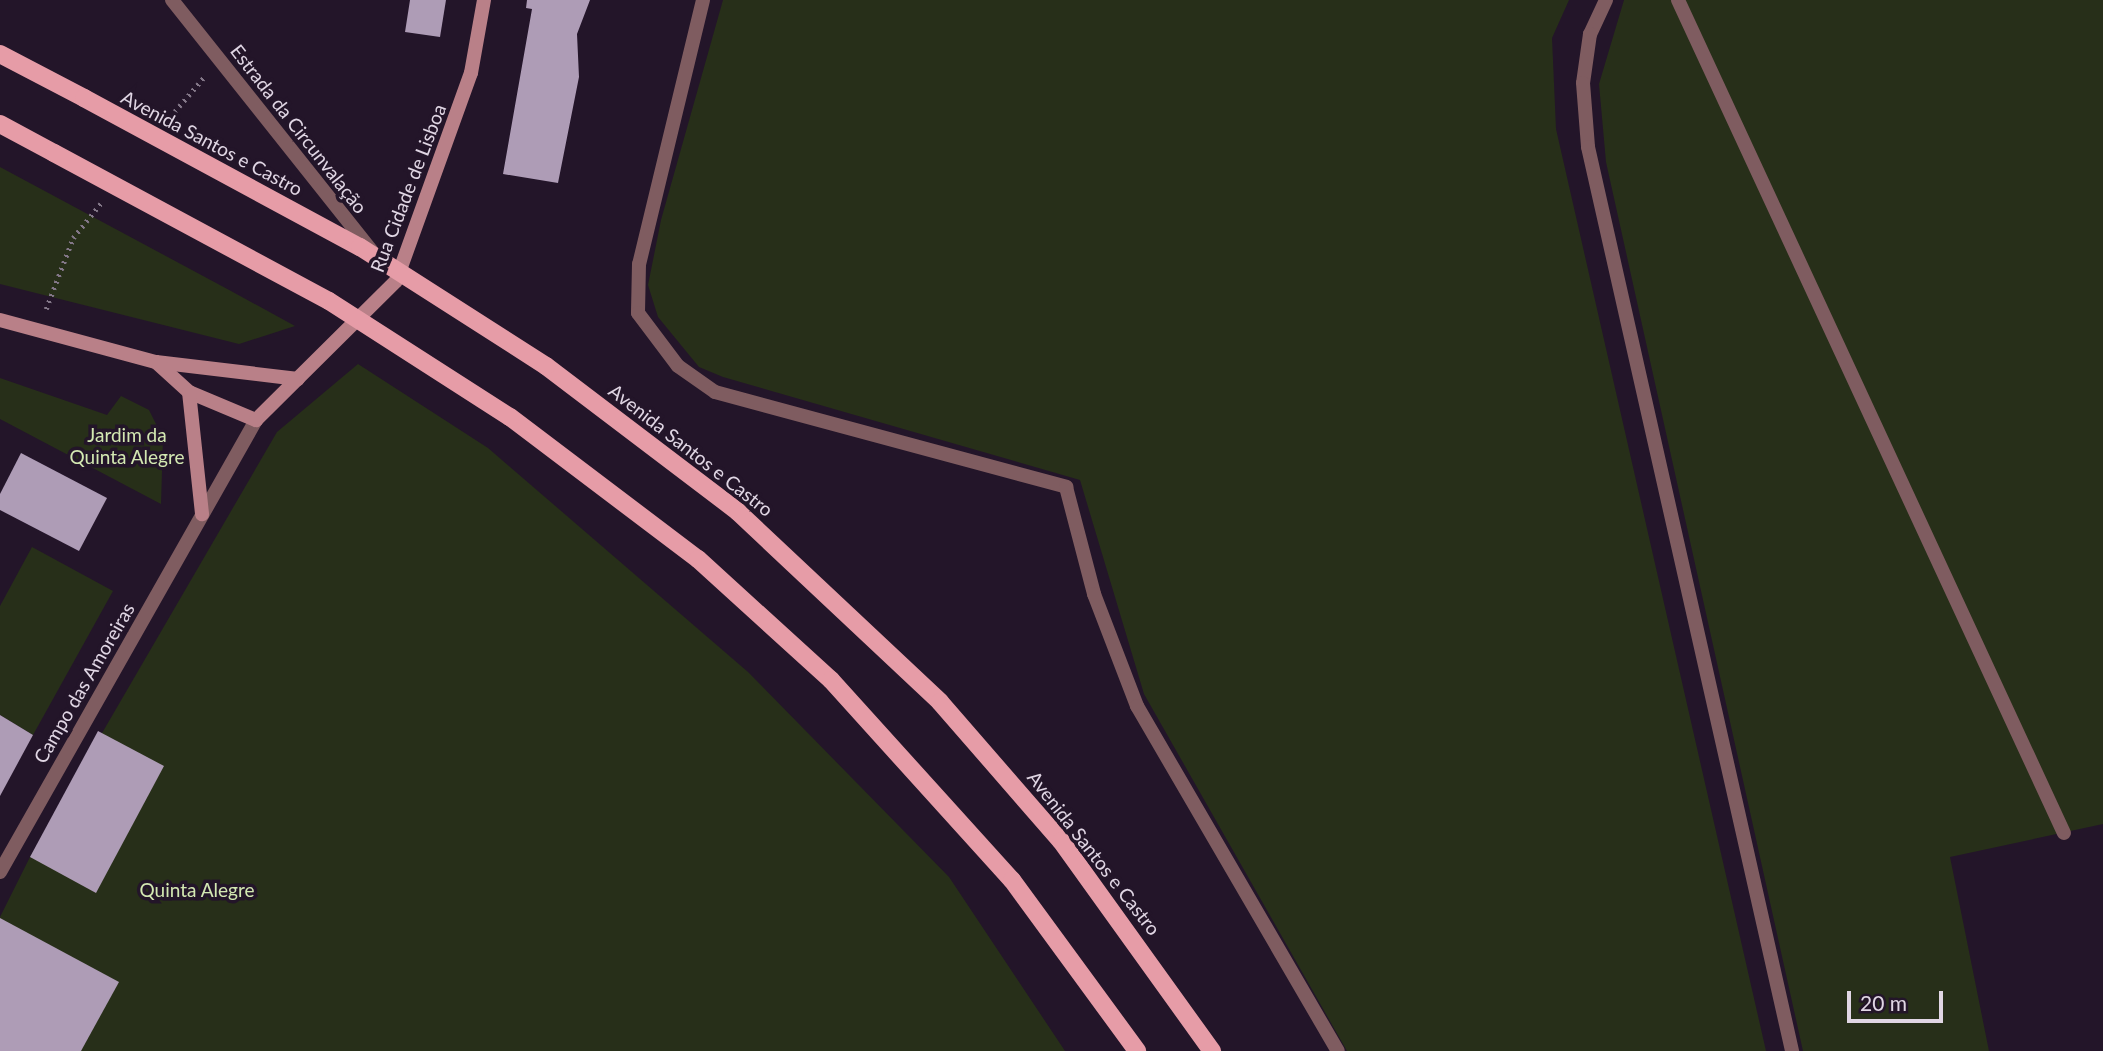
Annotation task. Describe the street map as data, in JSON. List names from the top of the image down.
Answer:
{
  "streets": {
    "main road": ["Avenida Santos e Castro"],
    "street": ["Estrada da Circunvalação", "Rua Cidade de Lisboa", "Campo das Amoreiras"]
  },
  "crossings": [
    ["Estrada da Circunvalação", "Rua Cidade de Lisboa"],
    ["Rua Cidade de Lisboa", "Campo das Amoreiras"]
  ],
  "parks": ["Jardim da Quinta Alegre", "Quinta Alegre"],
  "scale_bar": "20 m"
}
